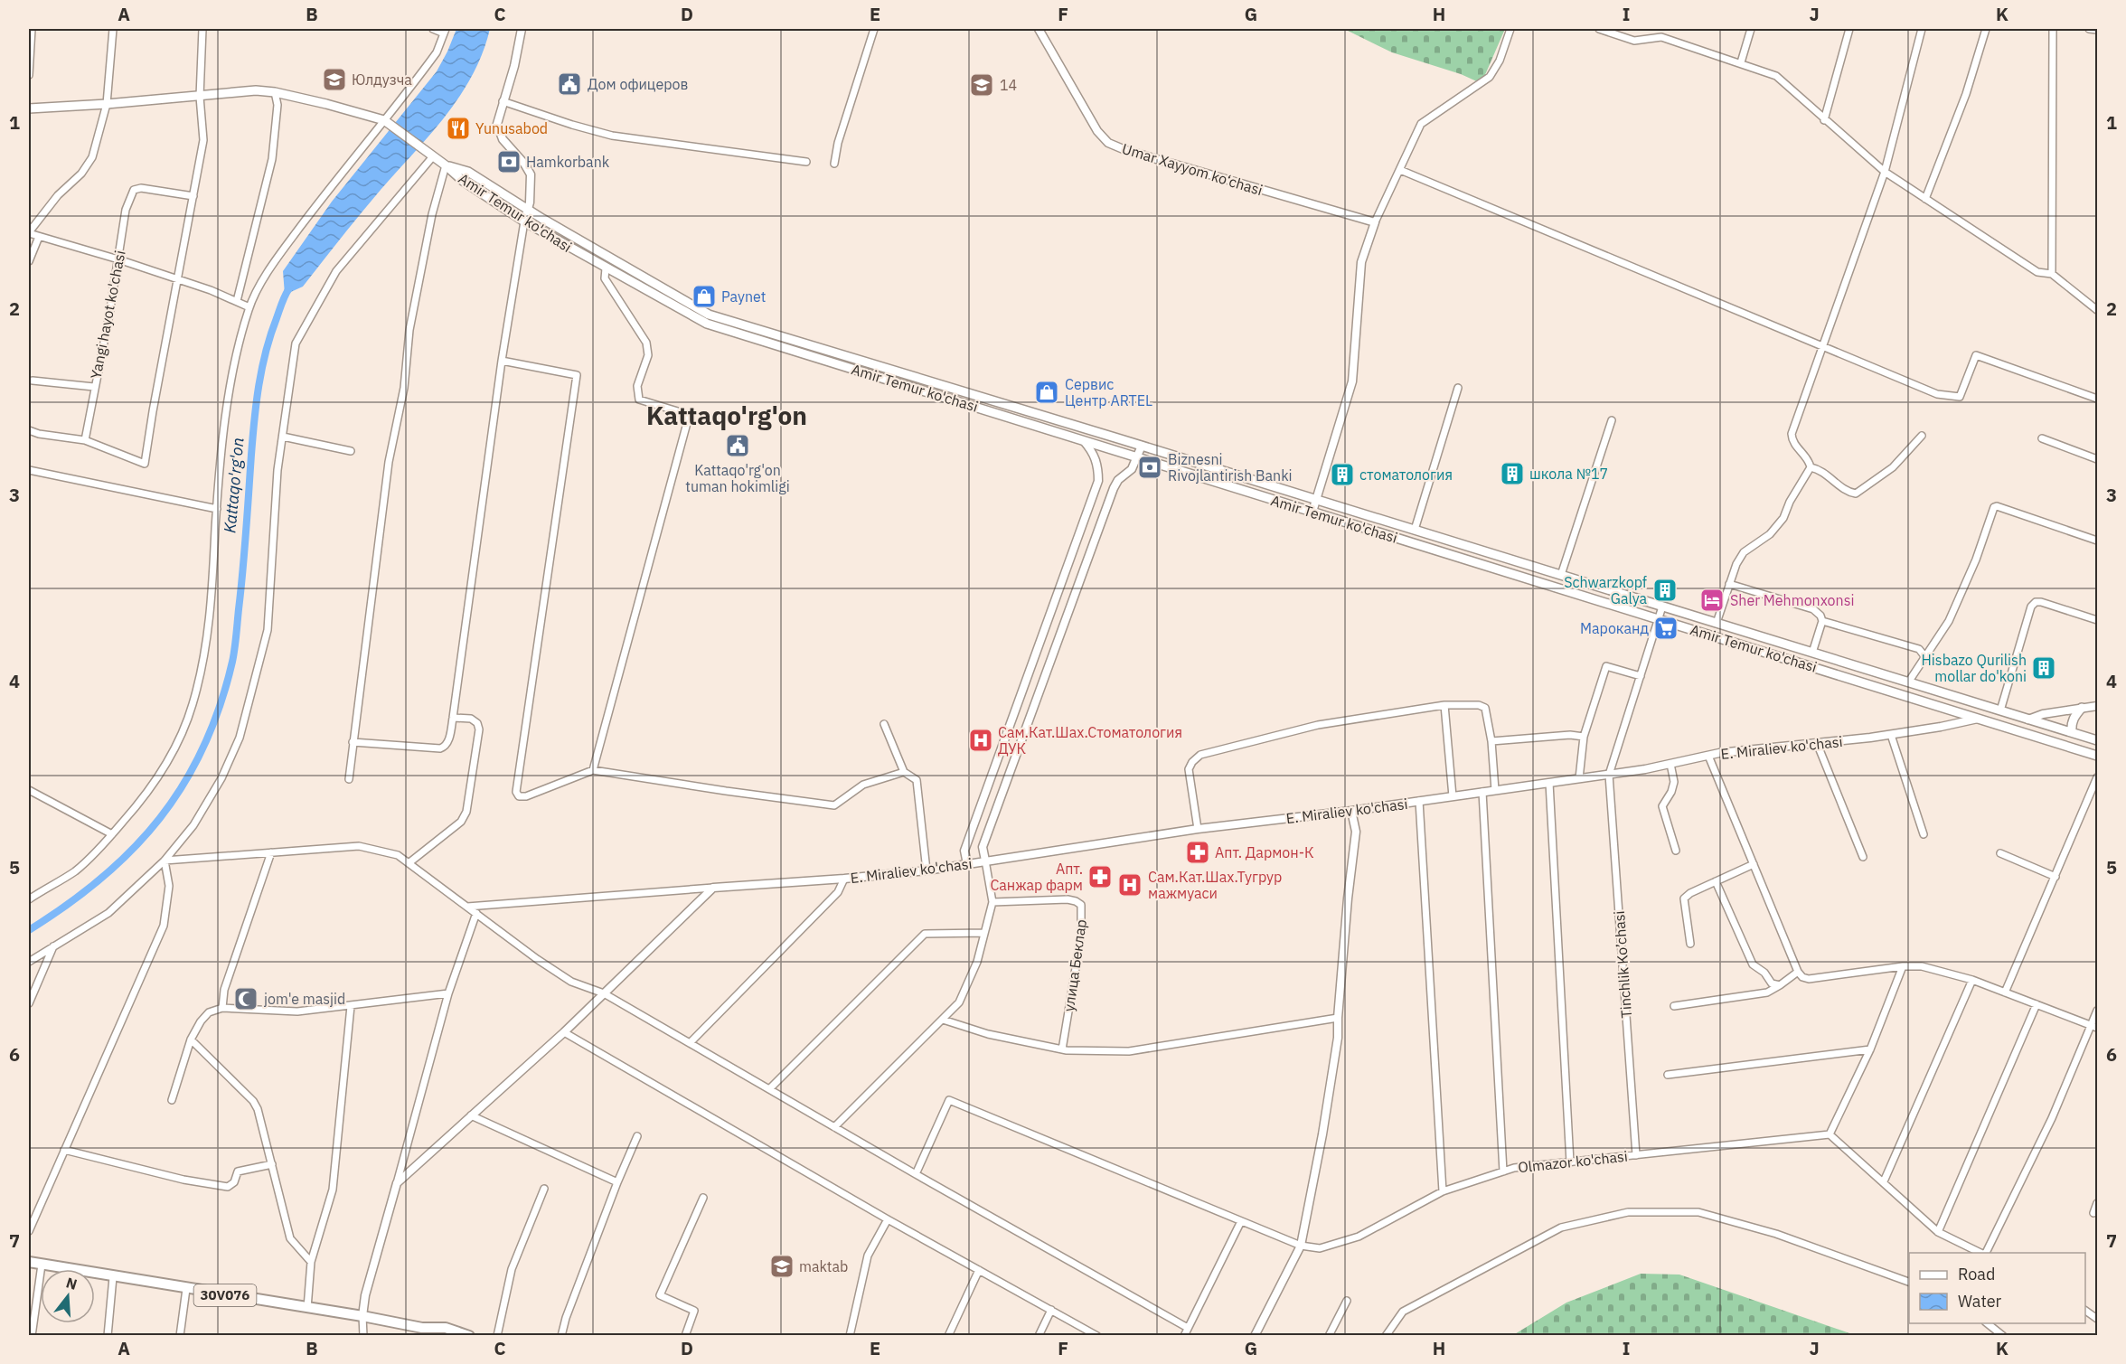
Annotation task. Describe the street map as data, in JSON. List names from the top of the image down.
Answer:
{
  "streets": {
    "main road": ["Amir Temur ko'chasi", "30V076"],
    "street": [
      "Umar Xayyom ko‘chasi",
      "Yangi hayot ko'chasi",
      "E. Miraliev ko'chasi",
      "Tinchlik Ko’chasi",
      "улица Беклар",
      "Olmazor ko'chasi"
    ]
  },
  "crossings": [
    ["Amir Temur ko'chasi", "E. Miraliev ko'chasi"],
    ["E. Miraliev ko'chasi", "Tinchlik Ko’chasi"],
    ["Tinchlik Ko’chasi", "Olmazor ko'chasi"]
  ],
  "districts": ["Kattaqo'rg'on"],
  "water": ["Kattaqo'rg'on"],
  "places": {
    "school or university": ["Юлдузча", "14", "maktab"],
    "public building": ["Дом офицеров", "Kattaqo'rg'on tuman hokimligi"],
    "restaurant": ["Yunusabod"],
    "bank": ["Hamkorbank", "Biznesni Rivojlantirish Banki"],
    "shop": ["Paynet", "Сервис Центр ARTEL"],
    "building": [
      "школа №17",
      "стоматология",
      "Schwarzkopf Galya",
      "Hisbazo Qurilish mollar do'koni"
    ],
    "hotel": ["Sher Mehmonxonsi"],
    "supermarket": ["Мароканд"],
    "hospital": ["Сам.Кат.Шах.Стоматология ДУК", "Сам.Кат.Шах.Тугрур мажмуаси"],
    "pharmacy": ["Апт. Дармон-К", "Апт. Санжар фарм"],
    "mosque": ["jom'e masjid"]
  },
  "legend": ["Road", "Water"],
  "north": "top",
  "grid": {
    "columns": [
      "A",
      "B",
      "C",
      "D",
      "E",
      "F",
      "G",
      "H",
      "I",
      "J",
      "K"
    ],
    "rows": [
      "1",
      "2",
      "3",
      "4",
      "5",
      "6",
      "7"
    ]
  }
}
